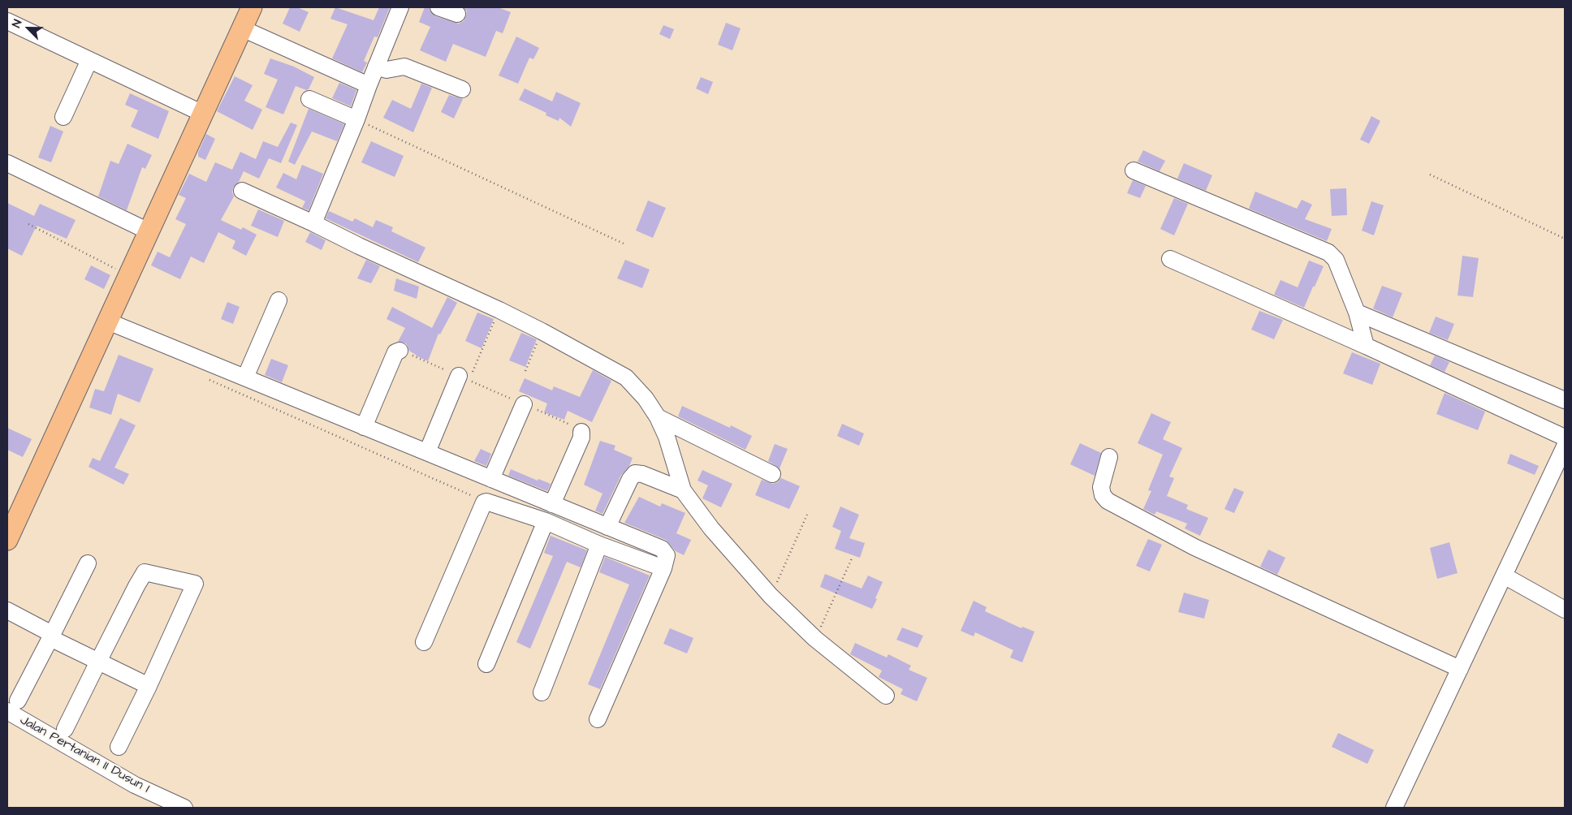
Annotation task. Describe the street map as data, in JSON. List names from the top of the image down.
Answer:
{
  "streets": {
    "street": ["Jalan Pertanian II Dusun I"]
  },
  "north": "top left"
}
